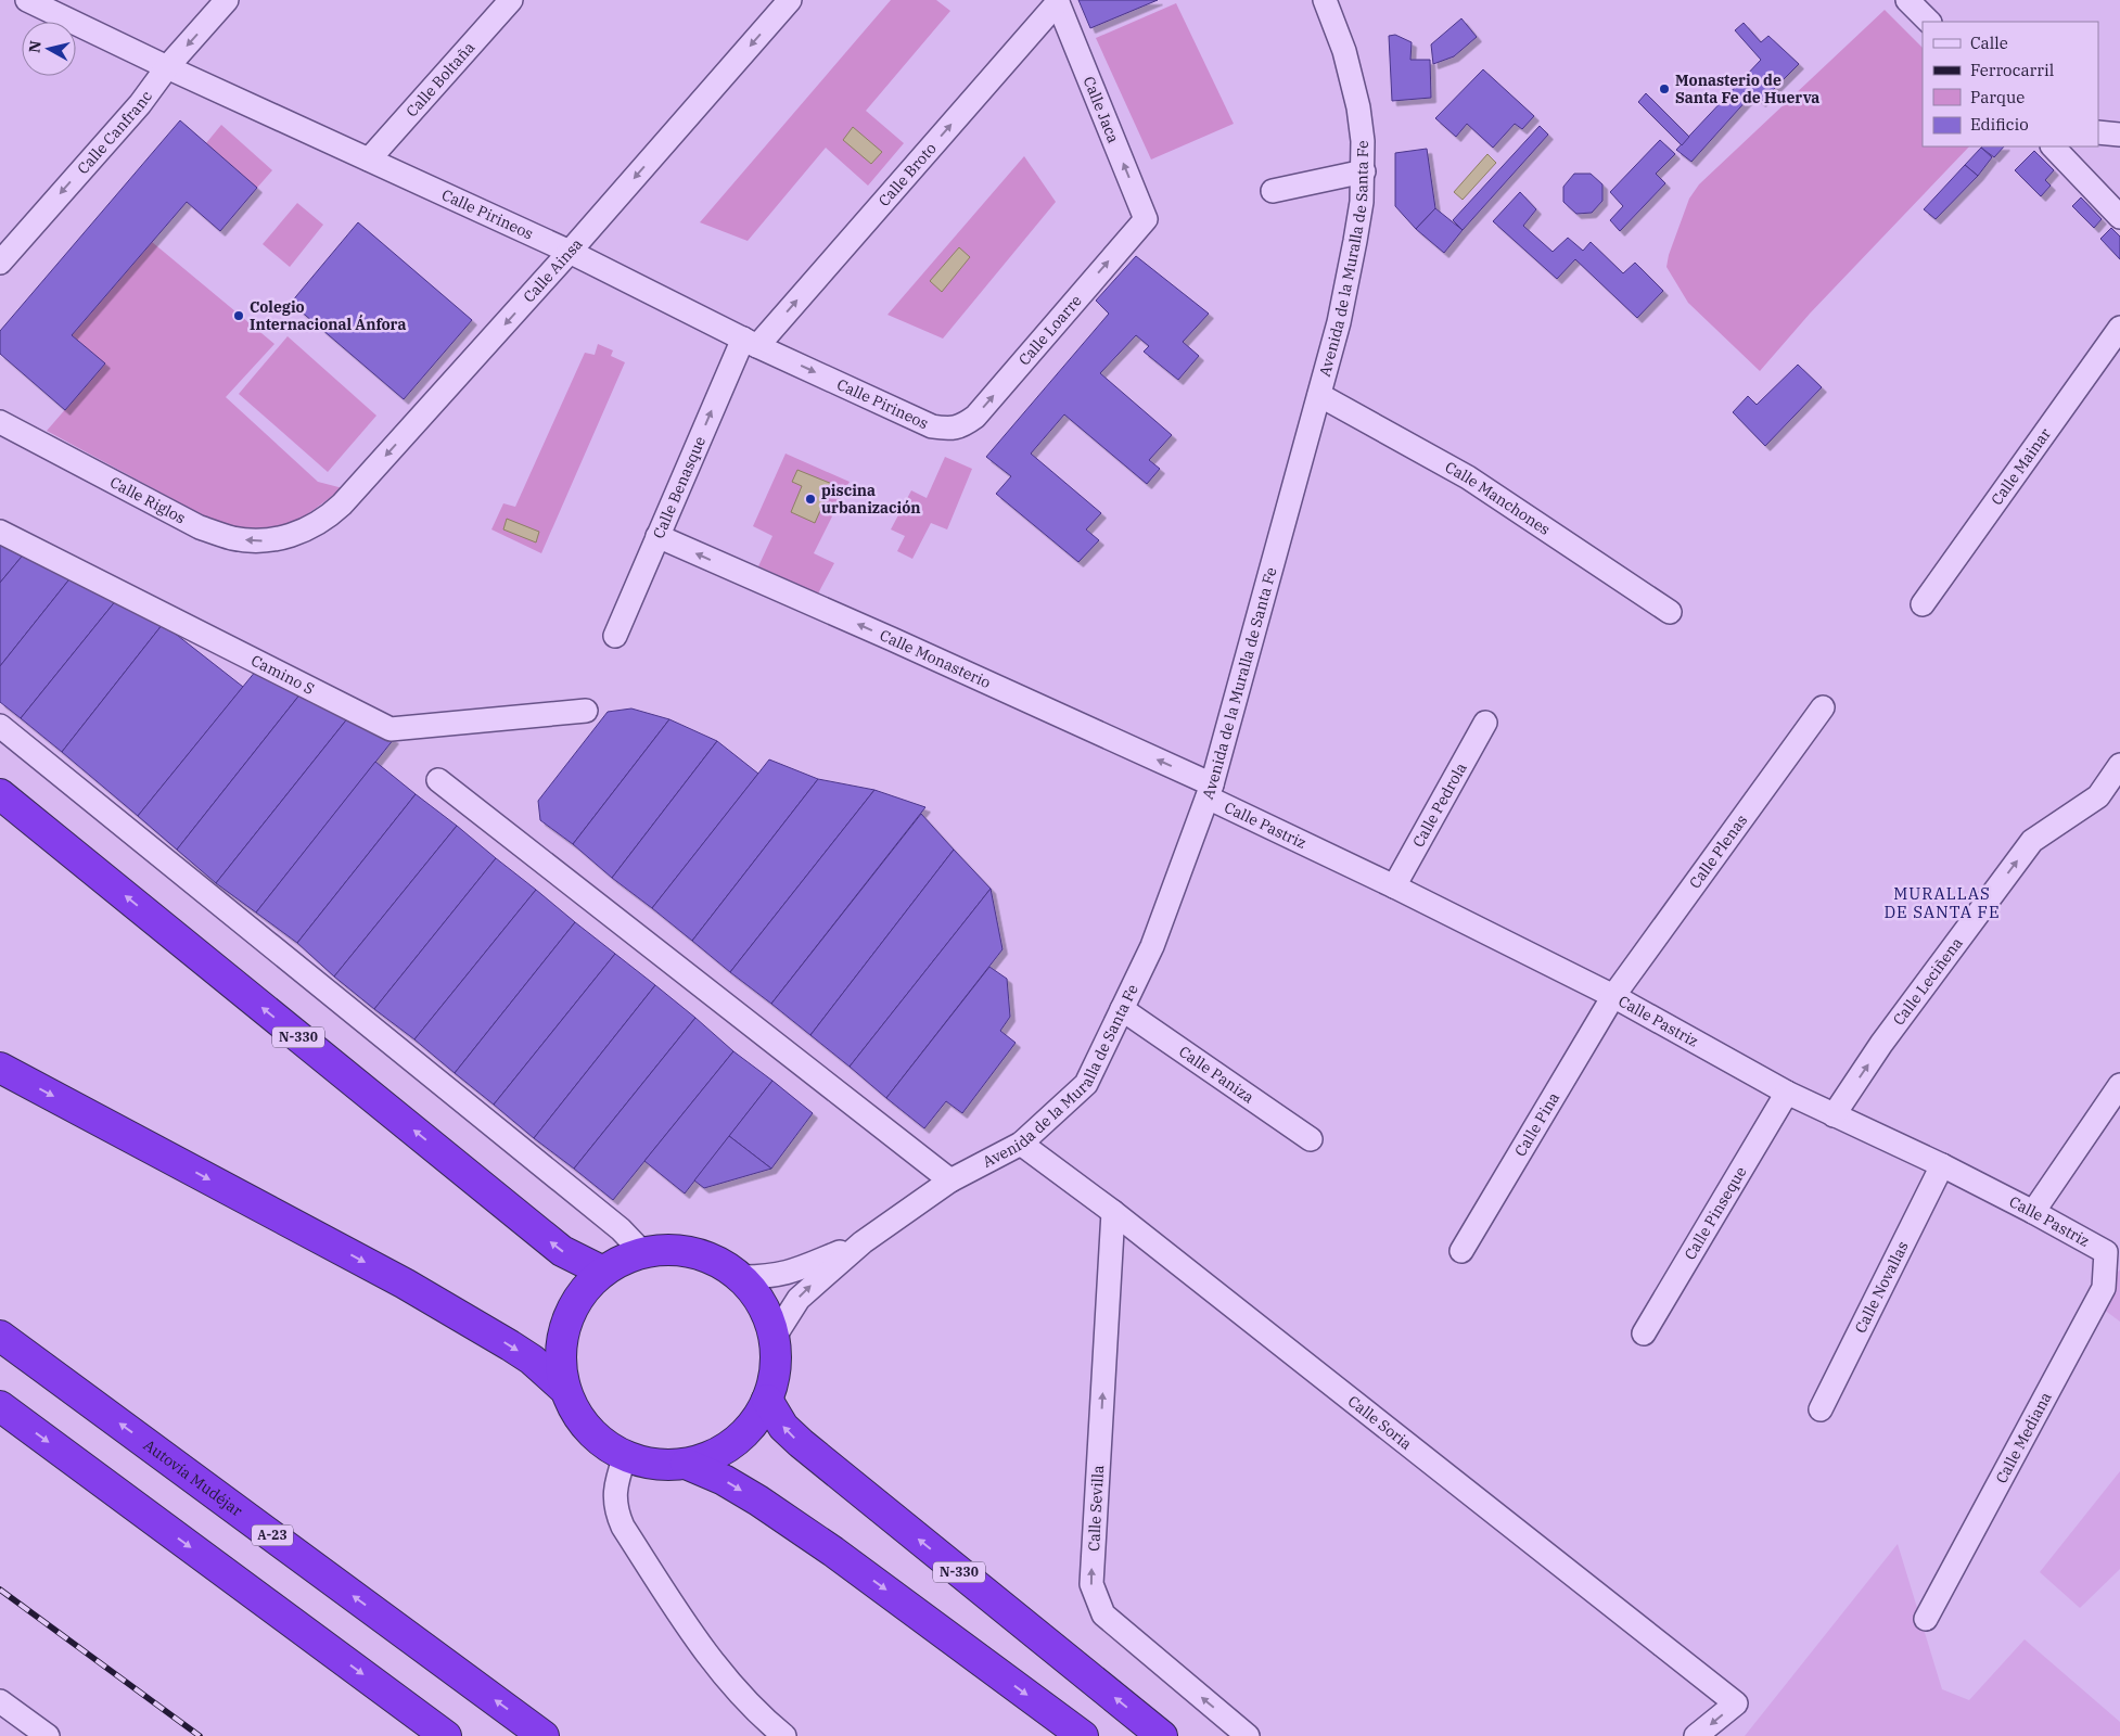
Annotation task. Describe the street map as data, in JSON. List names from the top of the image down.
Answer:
{
  "streets": {
    "highway": ["N-330", "Autovía Mudéjar", "A-23"],
    "street": [
      "Calle Boltaña",
      "Calle Jaca",
      "Calle Canfranc",
      "Calle Broto",
      "Calle Pirineos",
      "Avenida de la Muralla de Santa Fe",
      "Calle Ainsa",
      "Calle Loarre",
      "Calle Mainar",
      "Calle Benasque",
      "Calle Manchones",
      "Calle Riglos",
      "Calle Monasterio",
      "Camino S",
      "Calle Pedrola",
      "Calle Pastriz",
      "Calle Plenas",
      "Calle Leciñena",
      "Calle Paniza",
      "Calle Pina",
      "Calle Pinseque",
      "Calle Novallas",
      "Calle Soria",
      "Calle Mediana",
      "Calle Sevilla"
    ]
  },
  "crossings": [
    ["Calle Boltaña", "Calle Pirineos"],
    ["Calle Jaca", "Calle Broto"],
    ["Calle Jaca", "Calle Loarre"],
    ["Calle Canfranc", "Calle Pirineos"],
    ["Calle Broto", "Calle Pirineos"],
    ["Calle Broto", "Calle Benasque"],
    ["Calle Pirineos", "Calle Ainsa"],
    ["Calle Pirineos", "Calle Loarre"],
    ["Calle Pirineos", "Calle Benasque"],
    ["Avenida de la Muralla de Santa Fe", "Calle Manchones"],
    ["Avenida de la Muralla de Santa Fe", "Calle Monasterio"],
    ["Avenida de la Muralla de Santa Fe", "Calle Pastriz"],
    ["Avenida de la Muralla de Santa Fe", "Calle Paniza"],
    ["Avenida de la Muralla de Santa Fe", "Calle Soria"],
    ["Calle Ainsa", "Calle Riglos"],
    ["Calle Benasque", "Calle Monasterio"],
    ["Calle Monasterio", "Calle Pastriz"],
    ["Calle Pedrola", "Calle Pastriz"],
    ["Calle Pastriz", "Calle Plenas"],
    ["Calle Pastriz", "Calle Leciñena"],
    ["Calle Pastriz", "Calle Pina"],
    ["Calle Pastriz", "Calle Pinseque"],
    ["Calle Pastriz", "Calle Novallas"],
    ["Calle Pastriz", "Calle Mediana"],
    ["Calle Plenas", "Calle Pina"],
    ["Calle Soria", "Calle Sevilla"]
  ],
  "one_way": [
    "Calle Jaca",
    "Calle Canfranc",
    "Calle Broto",
    "Calle Ainsa",
    "Calle Loarre",
    "Calle Benasque",
    "Calle Riglos",
    "Calle Monasterio",
    "Calle Leciñena",
    "Calle Soria",
    "Calle Sevilla"
  ],
  "districts": ["MURALLAS DE SANTA FE"],
  "places": ["Monasterio de Santa Fe de Huerva", "Colegio Internacional Ánfora", "piscina urbanización"],
  "legend": [
    "Calle",
    "Ferrocarril",
    "Parque",
    "Edificio"
  ],
  "north": "left"
}
